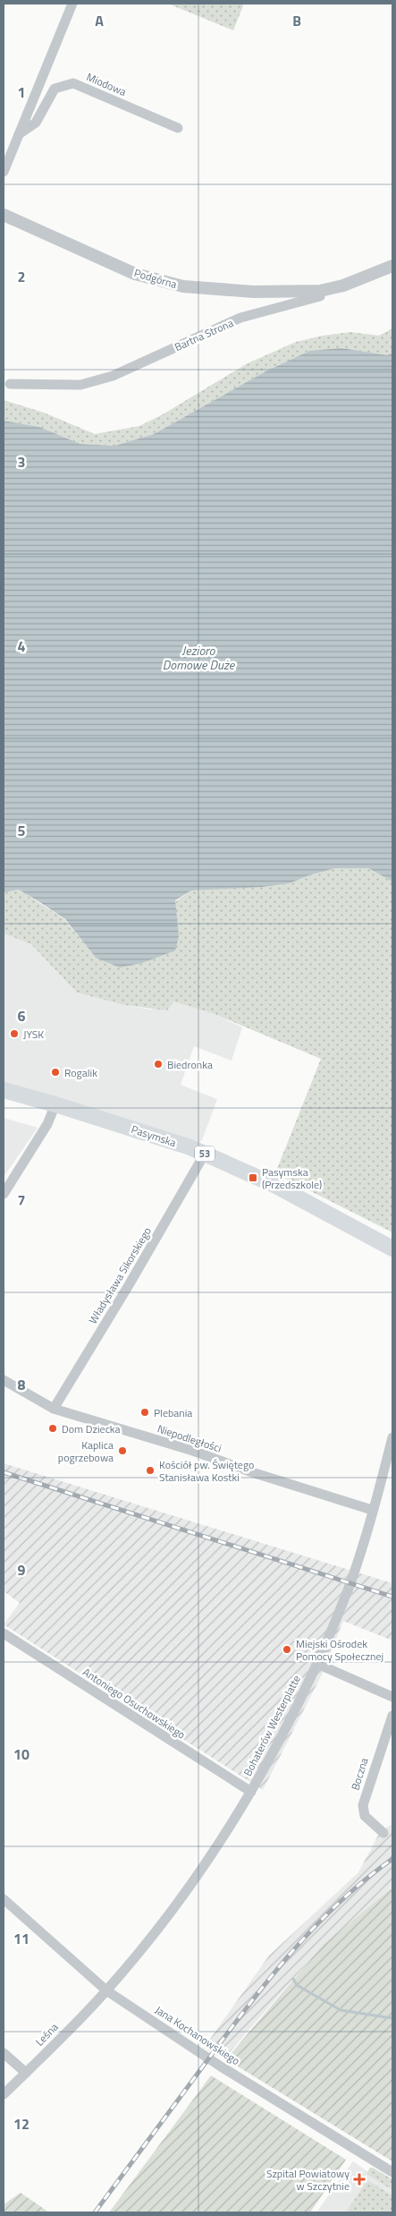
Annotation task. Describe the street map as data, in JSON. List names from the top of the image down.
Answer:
{
  "streets": {
    "main road": ["Pasymska", "53"],
    "street": [
      "Miodowa",
      "Podgórna",
      "Bartna Strona",
      "Władysława Sikorskiego",
      "Niepodległości",
      "Antoniego Osuchowskiego",
      "Bohaterów Westerplatte",
      "Boczna",
      "Leśna",
      "Jana Kochanowskiego"
    ]
  },
  "crossings": [
    ["Podgórna", "Bartna Strona"],
    ["Pasymska", "Władysława Sikorskiego"],
    ["Władysława Sikorskiego", "Niepodległości"],
    ["Niepodległości", "Bohaterów Westerplatte"],
    ["Antoniego Osuchowskiego", "Bohaterów Westerplatte"],
    ["Bohaterów Westerplatte", "Leśna"],
    ["Bohaterów Westerplatte", "Jana Kochanowskiego"],
    ["Leśna", "Jana Kochanowskiego"]
  ],
  "water": ["Jezioro Domowe Duże"],
  "places": {
    "other": [
      "JYSK",
      "Biedronka",
      "Rogalik",
      "Plebania",
      "Dom Dziecka",
      "Kaplica pogrzebowa",
      "Kościół pw. Świętego Stanisława Kostki",
      "Miejski Ośrodek Pomocy Społecznej"
    ],
    "transit": ["Pasymska (Przedszkole)"],
    "health": ["Szpital Powiatowy w Szczytnie"]
  },
  "grid": {
    "columns": ["A", "B"],
    "rows": [
      "1",
      "2",
      "3",
      "4",
      "5",
      "6",
      "7",
      "8",
      "9",
      "10",
      "11",
      "12"
    ]
  }
}
